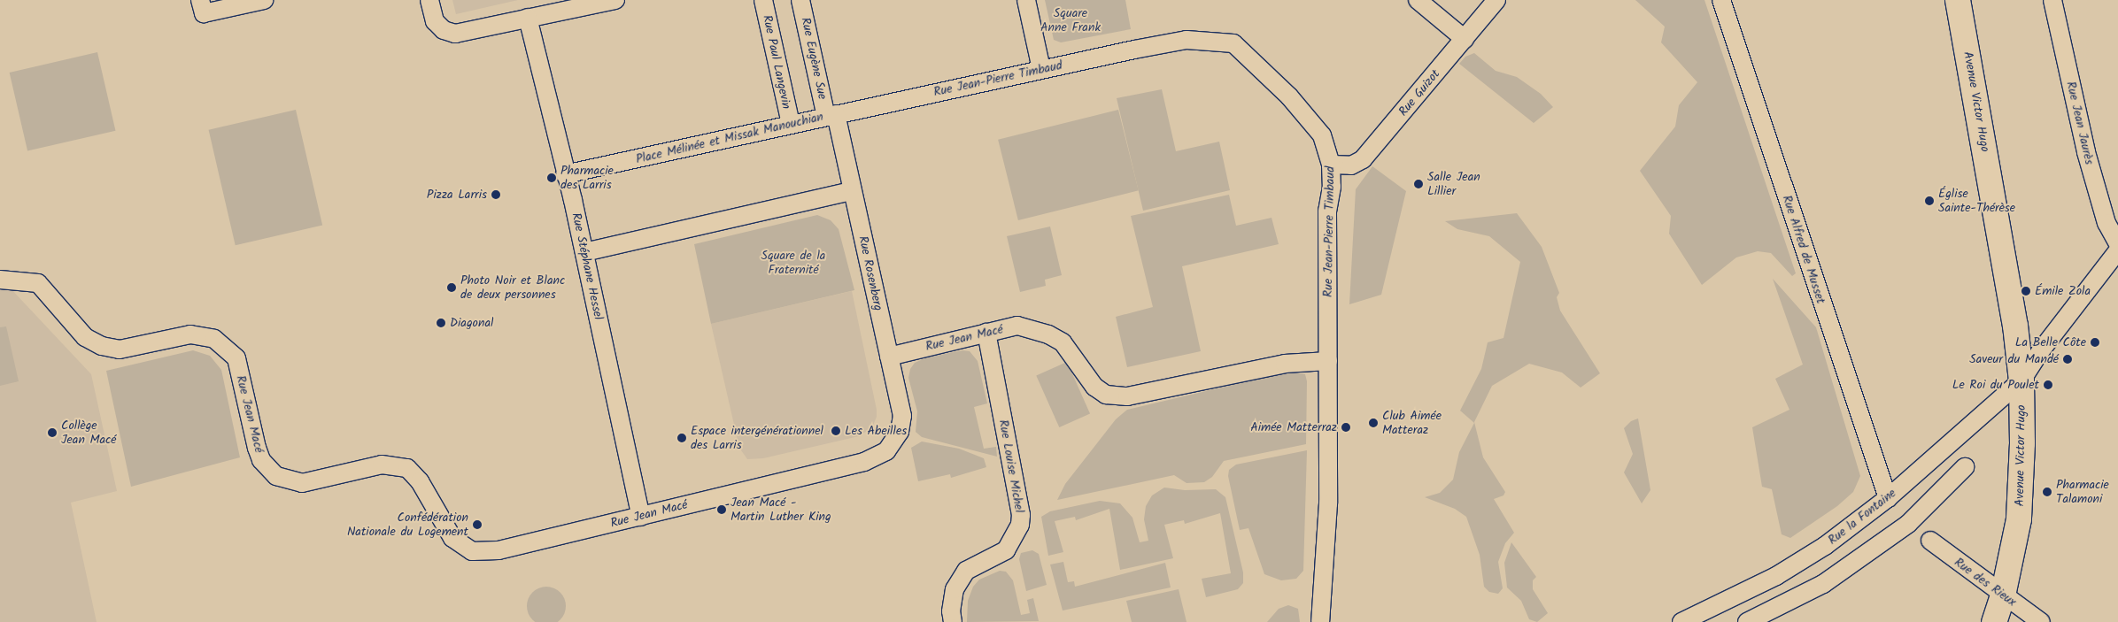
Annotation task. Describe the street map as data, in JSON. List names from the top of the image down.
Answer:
{
  "streets": {
    "street": [
      "Rue Eugène Sue",
      "Rue Paul Langevin",
      "Rue Jean-Pierre Timbaud",
      "Rue Guizot",
      "Avenue Victor Hugo",
      "Rue Jean Jaurès",
      "Place Mélinée et Missak Manouchian",
      "Rue Alfred de Musset",
      "Rue Stéphane Hessel",
      "Rue Rosenberg",
      "Rue Jean Macé",
      "Rue Louise Michel",
      "Rue la Fontaine",
      "Rue des Rieux"
    ]
  },
  "crossings": [
    ["Rue Eugène Sue", "Rue Jean-Pierre Timbaud"],
    ["Rue Eugène Sue", "Place Mélinée et Missak Manouchian"],
    ["Rue Paul Langevin", "Place Mélinée et Missak Manouchian"],
    ["Rue Jean-Pierre Timbaud", "Rue Guizot"],
    ["Rue Jean-Pierre Timbaud", "Place Mélinée et Missak Manouchian"],
    ["Rue Jean-Pierre Timbaud", "Rue Jean Macé"],
    ["Avenue Victor Hugo", "Rue la Fontaine"],
    ["Avenue Victor Hugo", "Rue des Rieux"],
    ["Place Mélinée et Missak Manouchian", "Rue Stéphane Hessel"],
    ["Place Mélinée et Missak Manouchian", "Rue Rosenberg"],
    ["Rue Alfred de Musset", "Rue la Fontaine"],
    ["Rue Stéphane Hessel", "Rue Jean Macé"],
    ["Rue Rosenberg", "Rue Jean Macé"],
    ["Rue Jean Macé", "Rue Louise Michel"]
  ],
  "parks": ["Square Anne Frank", "Square de la Fraternité"],
  "places": [
    "Pharmacie des Larris",
    "Salle Jean Lillier",
    "Pizza Larris",
    "Église Sainte-Thérèse",
    "Photo Noir et Blanc de deux personnes",
    "Émile Zola",
    "Diagonal",
    "La Belle Côte",
    "Saveur du Mandé",
    "Le Roi du Poulet",
    "Club Aimée Matteraz",
    "Aimée Matterraz",
    "Les Abeilles",
    "Collège Jean Macé",
    "Espace intergénérationnel des Larris",
    "Pharmacie Talamoni",
    "Jean Macé - Martin Luther King",
    "Confédération Nationale du Logement"
  ]
}
